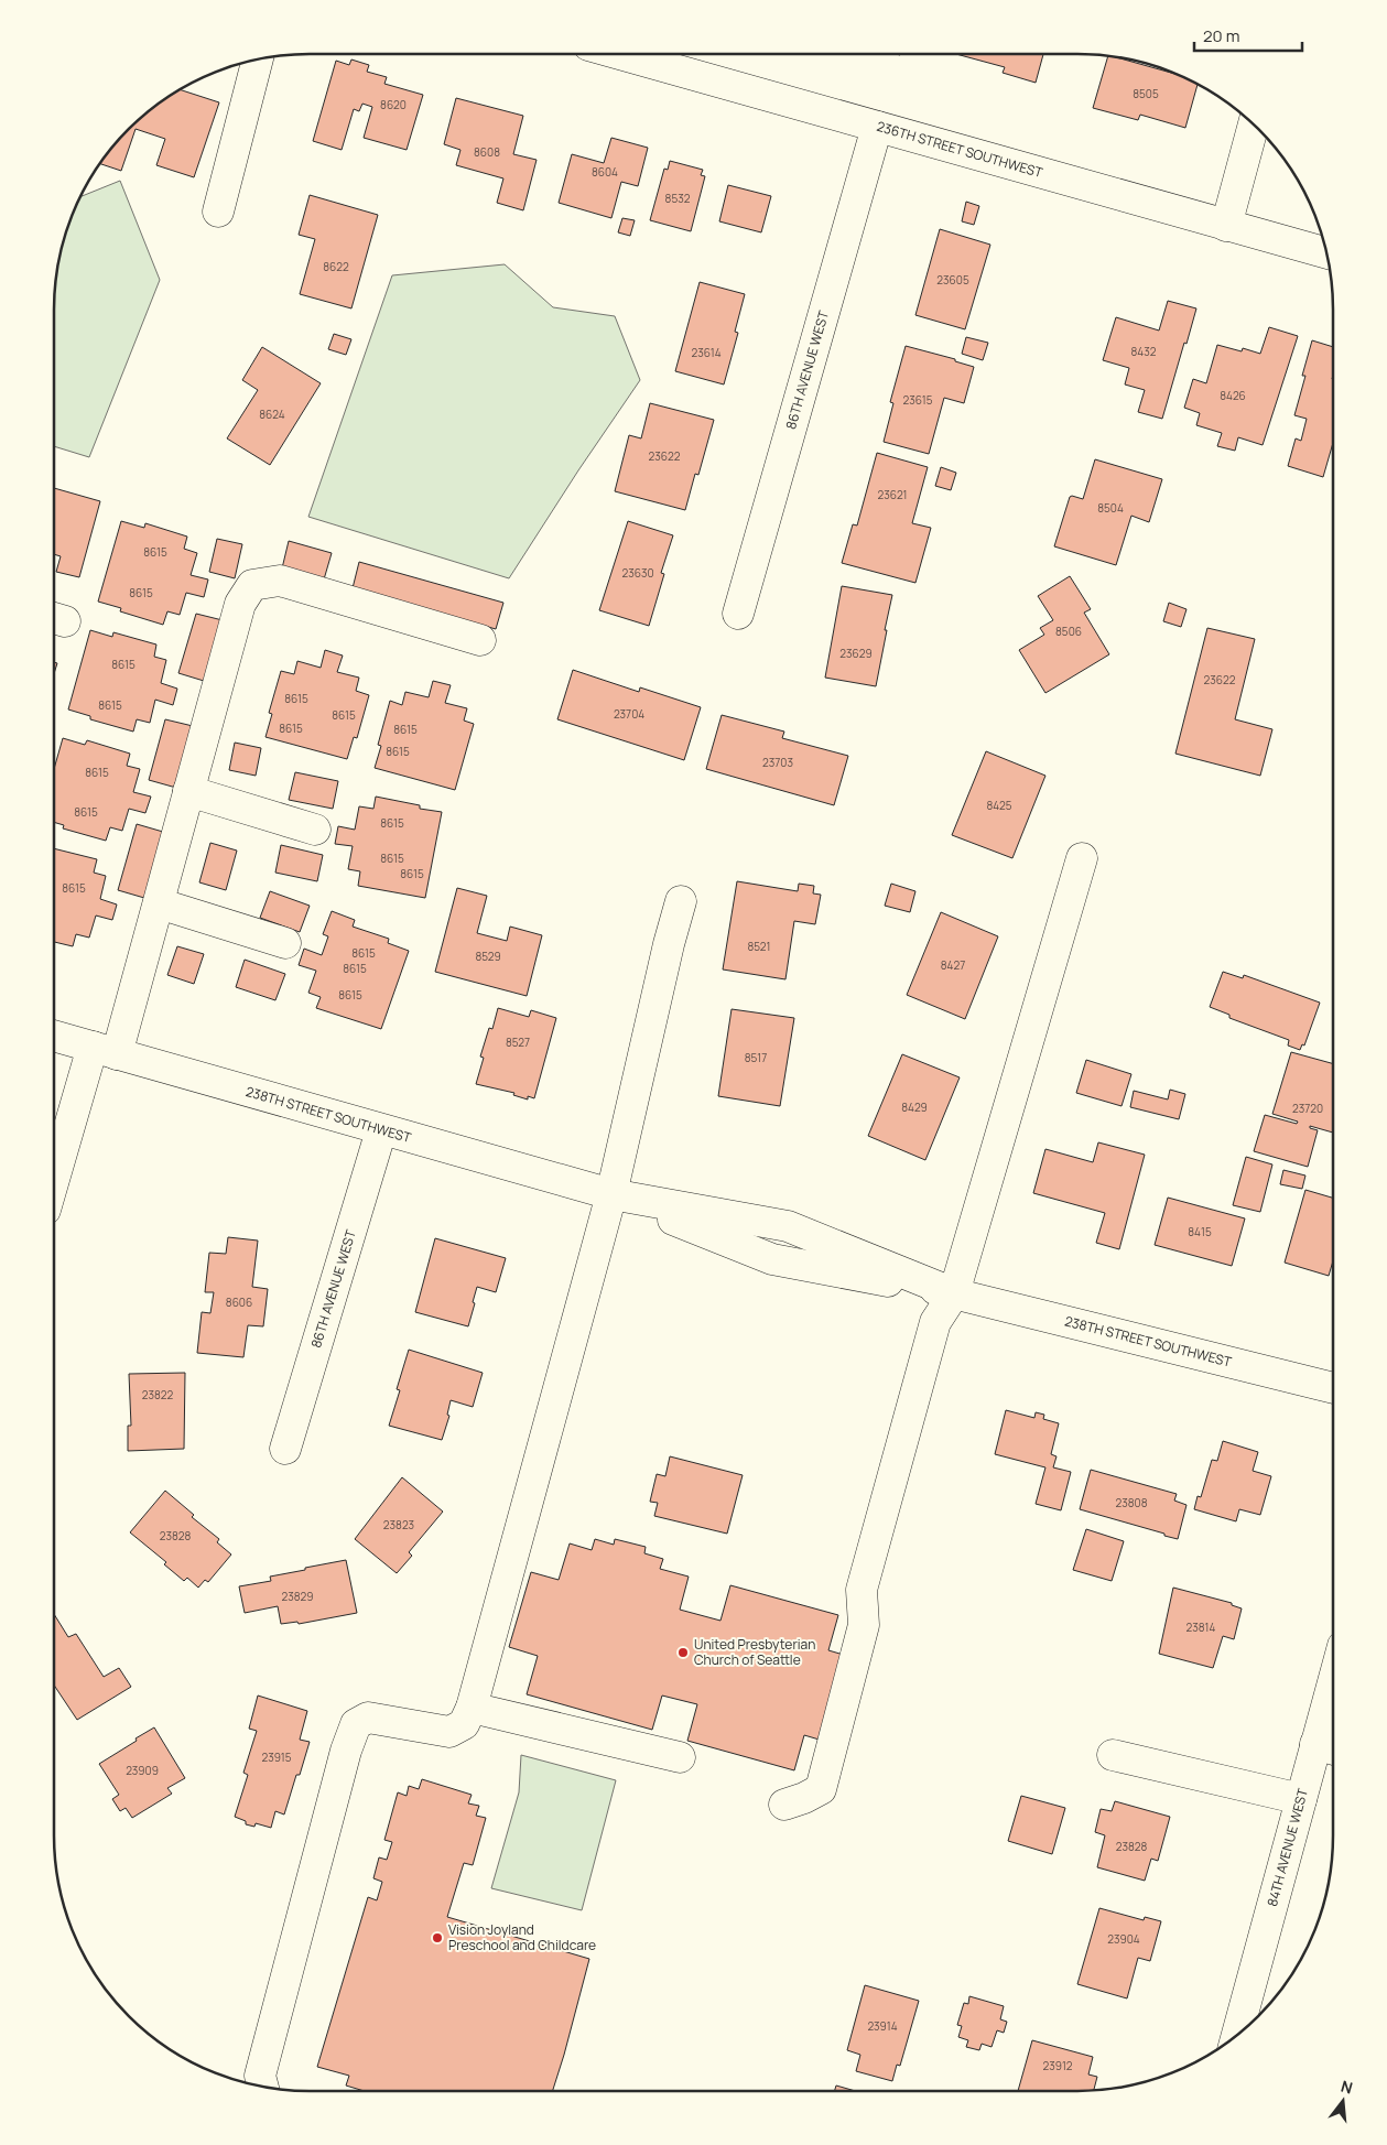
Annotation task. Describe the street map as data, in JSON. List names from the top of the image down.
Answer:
{
  "streets": {
    "street": [
      "236TH STREET SOUTHWEST",
      "86TH AVENUE WEST",
      "238TH STREET SOUTHWEST",
      "84TH AVENUE WEST"
    ]
  },
  "crossings": [
    ["236TH STREET SOUTHWEST", "86TH AVENUE WEST"],
    ["86TH AVENUE WEST", "238TH STREET SOUTHWEST"]
  ],
  "places": ["United Presbyterian Church of Seattle", "Vision Joyland Preschool and Childcare"],
  "house_numbers": [
    "8505",
    "8620",
    "8608",
    "8604",
    "8532",
    "8622",
    "23605",
    "8432",
    "23614",
    "8426",
    "23615",
    "8624",
    "23622",
    "23621",
    "8504",
    "8615",
    "23630",
    "8615",
    "8506",
    "23629",
    "8615",
    "23622",
    "8615",
    "8615",
    "23704",
    "8615",
    "8615",
    "8615",
    "8615",
    "23703",
    "8615",
    "8425",
    "8615",
    "8615",
    "8615",
    "8615",
    "8615",
    "8521",
    "8615",
    "8529",
    "8427",
    "8615",
    "8615",
    "8527",
    "8517",
    "8429",
    "23720",
    "8415",
    "8606",
    "23822",
    "23808",
    "23823",
    "23828",
    "23829",
    "23814",
    "23915",
    "23909",
    "23828",
    "23904",
    "23914",
    "23912"
  ],
  "scale_bar": "20 m",
  "north": "top"
}
